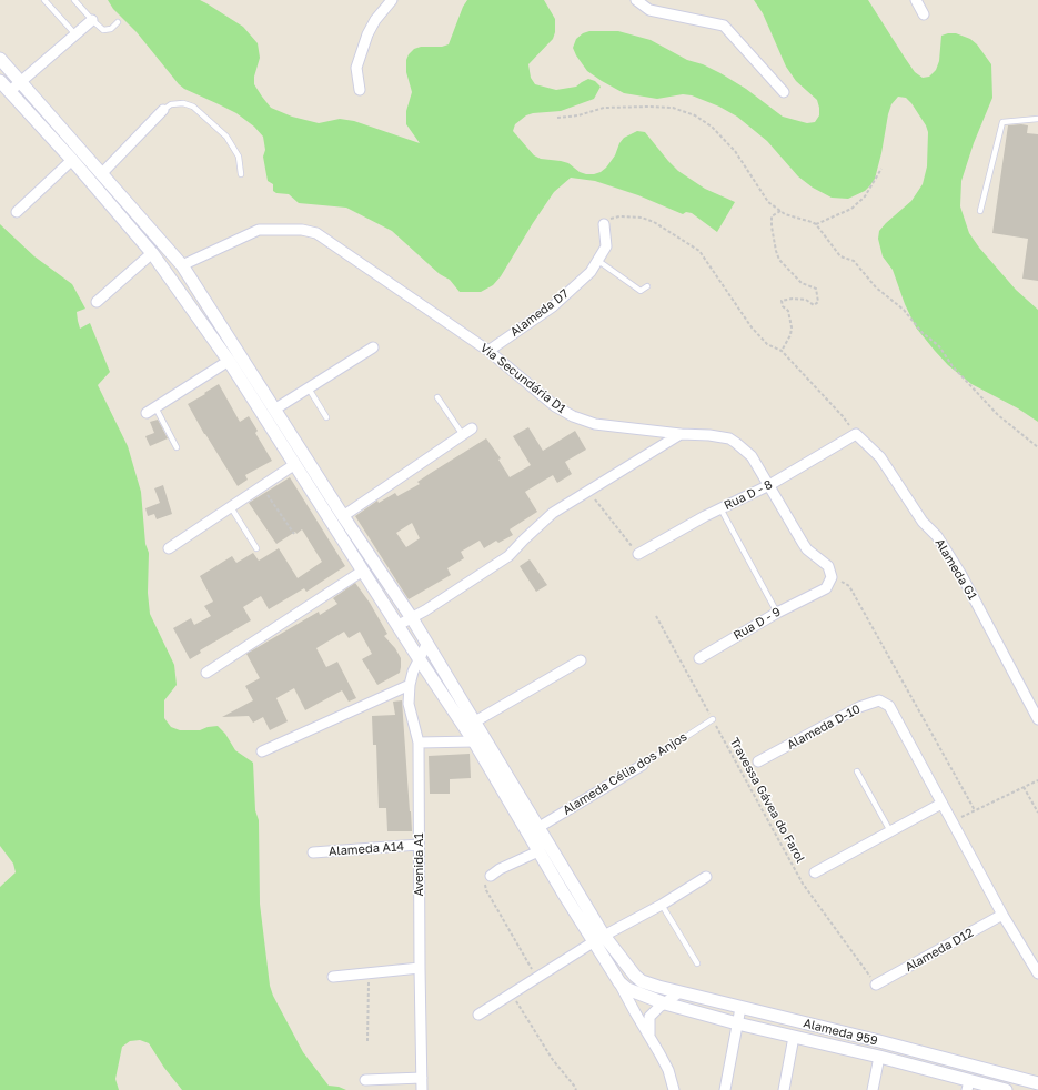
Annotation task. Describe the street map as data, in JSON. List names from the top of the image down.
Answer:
{
  "streets": {
    "street": [
      "Alameda D7",
      "Via Secundária D1",
      "Rua D - 8",
      "Alameda G1",
      "Rua D - 9",
      "Alameda D-10",
      "Alameda Célia dos Anjos",
      "Alameda A14",
      "Avenida A1",
      "Alameda D12",
      "Alameda 959"
    ],
    "path": ["Travessa Gávea do Farol"]
  },
  "crossings": [
    ["Alameda D7", "Via Secundária D1"],
    ["Via Secundária D1", "Rua D - 8"],
    ["Via Secundária D1", "Rua D - 9"],
    ["Rua D - 8", "Alameda G1"],
    ["Alameda Célia dos Anjos", "Travessa Gávea do Farol"],
    ["Travessa Gávea do Farol", "Alameda D12"],
    ["Alameda A14", "Avenida A1"]
  ]
}
